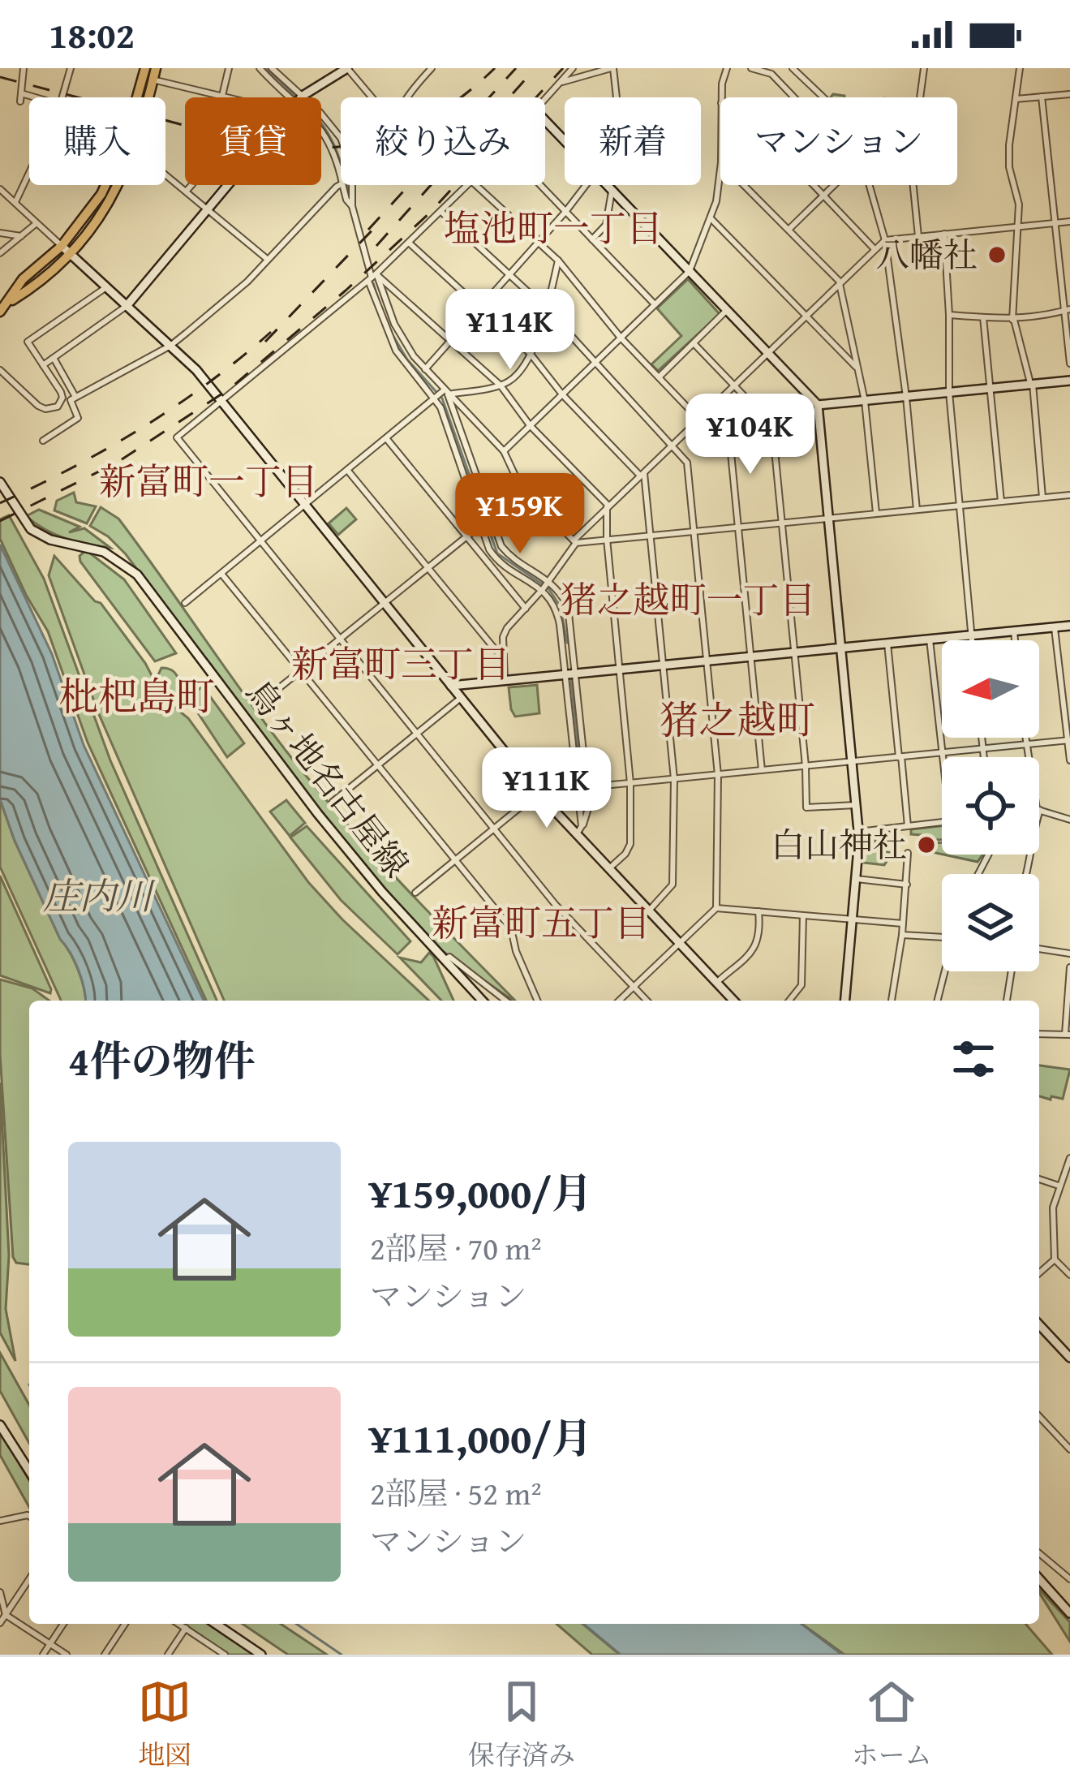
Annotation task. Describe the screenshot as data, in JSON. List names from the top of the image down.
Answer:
{
  "streets": {
    "street": ["鳥ヶ地名古屋線"]
  },
  "districts": [
    "塩池町一丁目",
    "新富町一丁目",
    "猪之越町一丁目",
    "新富町三丁目",
    "枇杷島町",
    "猪之越町",
    "新富町五丁目"
  ],
  "water": ["庄内川"],
  "places": ["八幡社", "白山神社"],
  "north": "left",
  "page": {
    "status": "18:02",
    "chip": [
      "購入",
      "賃貸",
      "絞り込み",
      "新着",
      "マンション"
    ],
    "price": [
      "¥114K",
      "¥104K",
      "¥159K",
      "¥111K"
    ],
    "heading": "4件の物件",
    "list": [
      {
        "name": "¥159,000/月",
        "note": "2部屋 · 70 m² · マンション"
      },
      {
        "name": "¥111,000/月",
        "note": "2部屋 · 52 m² · マンション"
      }
    ],
    "tabs": ["地図", "保存済み", "ホーム"]
  }
}
